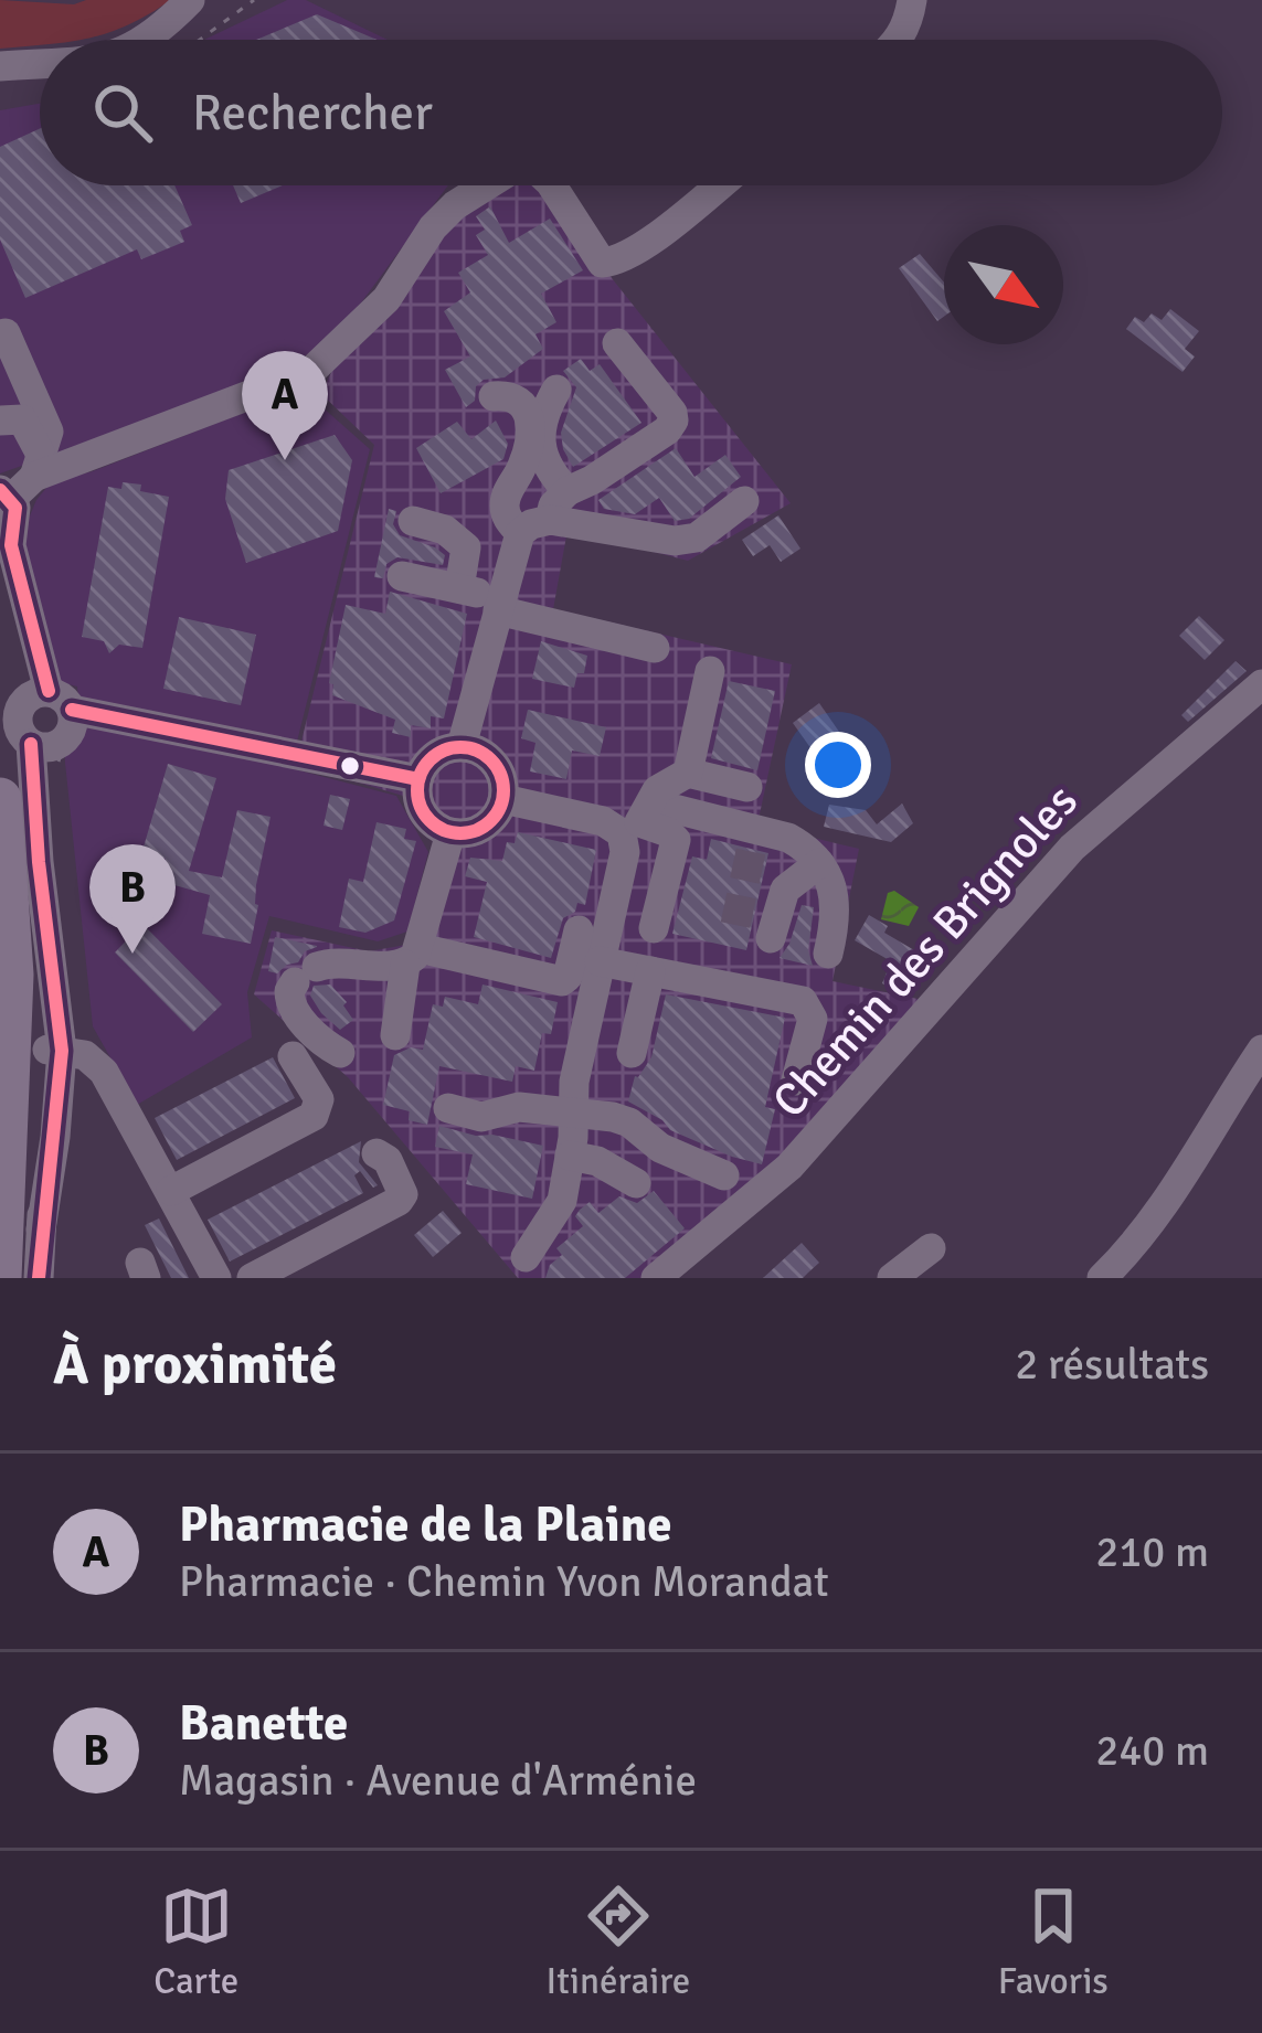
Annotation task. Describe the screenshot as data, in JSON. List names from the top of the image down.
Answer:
{
  "streets": {
    "street": ["Chemin des Brignoles"]
  },
  "north": "bottom right",
  "page": {
    "search": "Rechercher",
    "pins": ["A", "B"],
    "heading": ["À proximité", "2 résultats"],
    "list": [
      {
        "mark": "A",
        "name": "Pharmacie de la Plaine",
        "note": "Pharmacie · Chemin Yvon Morandat",
        "value": "210 m"
      },
      {
        "mark": "B",
        "name": "Banette",
        "note": "Magasin · Avenue d'Arménie",
        "value": "240 m"
      }
    ],
    "nav": ["Carte", "Itinéraire", "Favoris"]
  }
}
